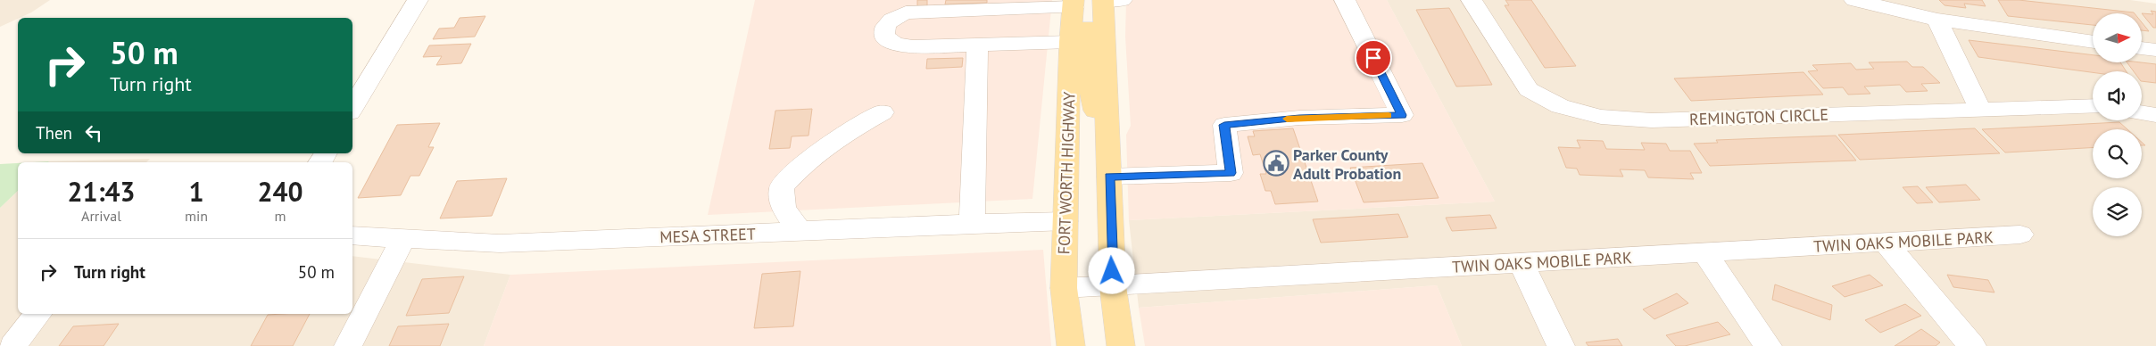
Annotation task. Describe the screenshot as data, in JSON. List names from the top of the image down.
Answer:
{
  "streets": {
    "main road": ["FORT WORTH HIGHWAY"],
    "street": ["REMINGTON CIRCLE", "MESA STREET", "TWIN OAKS MOBILE PARK"]
  },
  "crossings": [
    ["FORT WORTH HIGHWAY", "MESA STREET"],
    ["FORT WORTH HIGHWAY", "TWIN OAKS MOBILE PARK"]
  ],
  "places": {
    "public building": ["Parker County Adult Probation"]
  },
  "north": "right",
  "page": {
    "turn": ["50 m", "Turn right"],
    "then": "Then",
    "eta": [
      "21:43",
      "Arrival",
      "1",
      "min",
      "240",
      "m"
    ],
    "list": [
      {
        "name": "Turn right",
        "value": "50 m"
      }
    ]
  }
}
